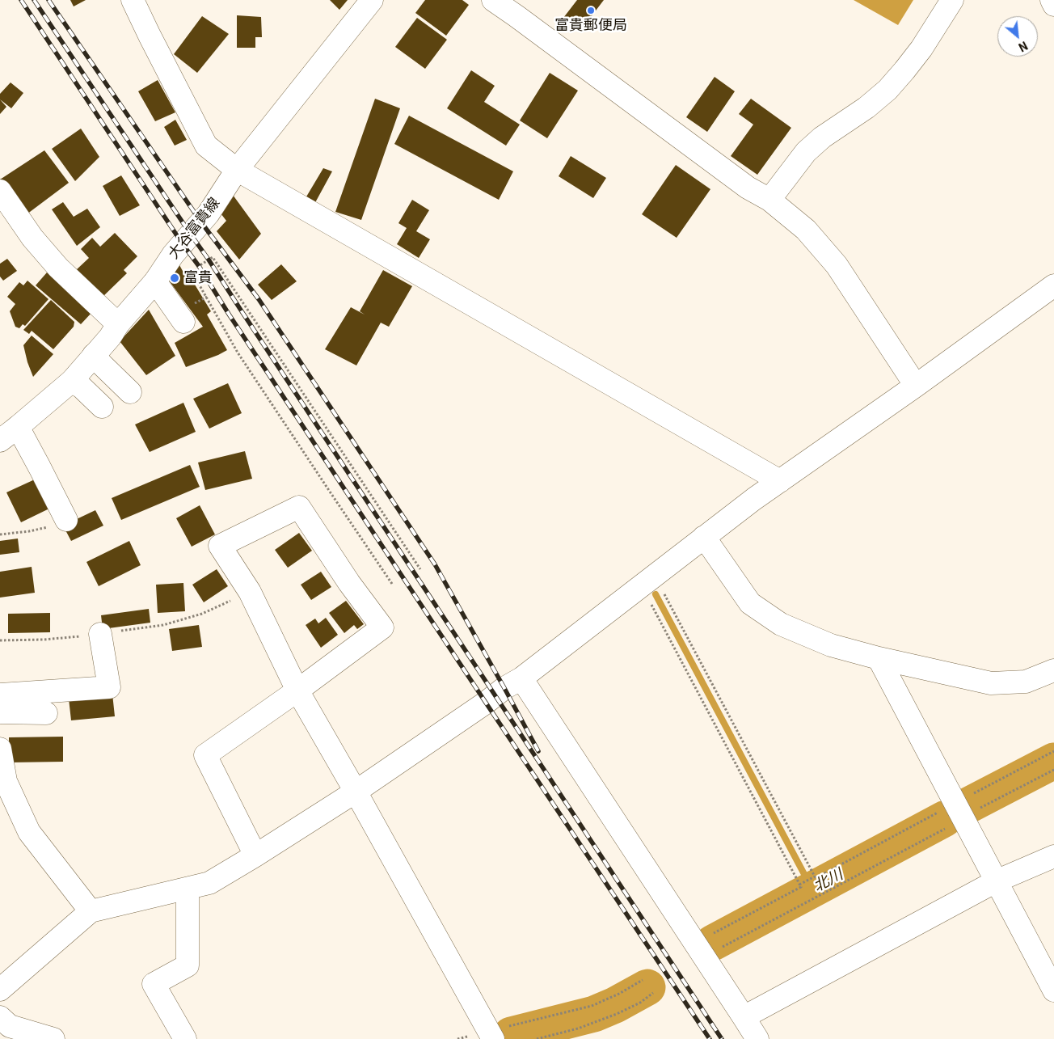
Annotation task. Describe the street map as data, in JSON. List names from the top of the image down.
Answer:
{
  "streets": {
    "street": ["大谷富貴線"]
  },
  "water": ["北川"],
  "places": ["富貴郵便局", "富貴"],
  "north": "bottom right"
}
